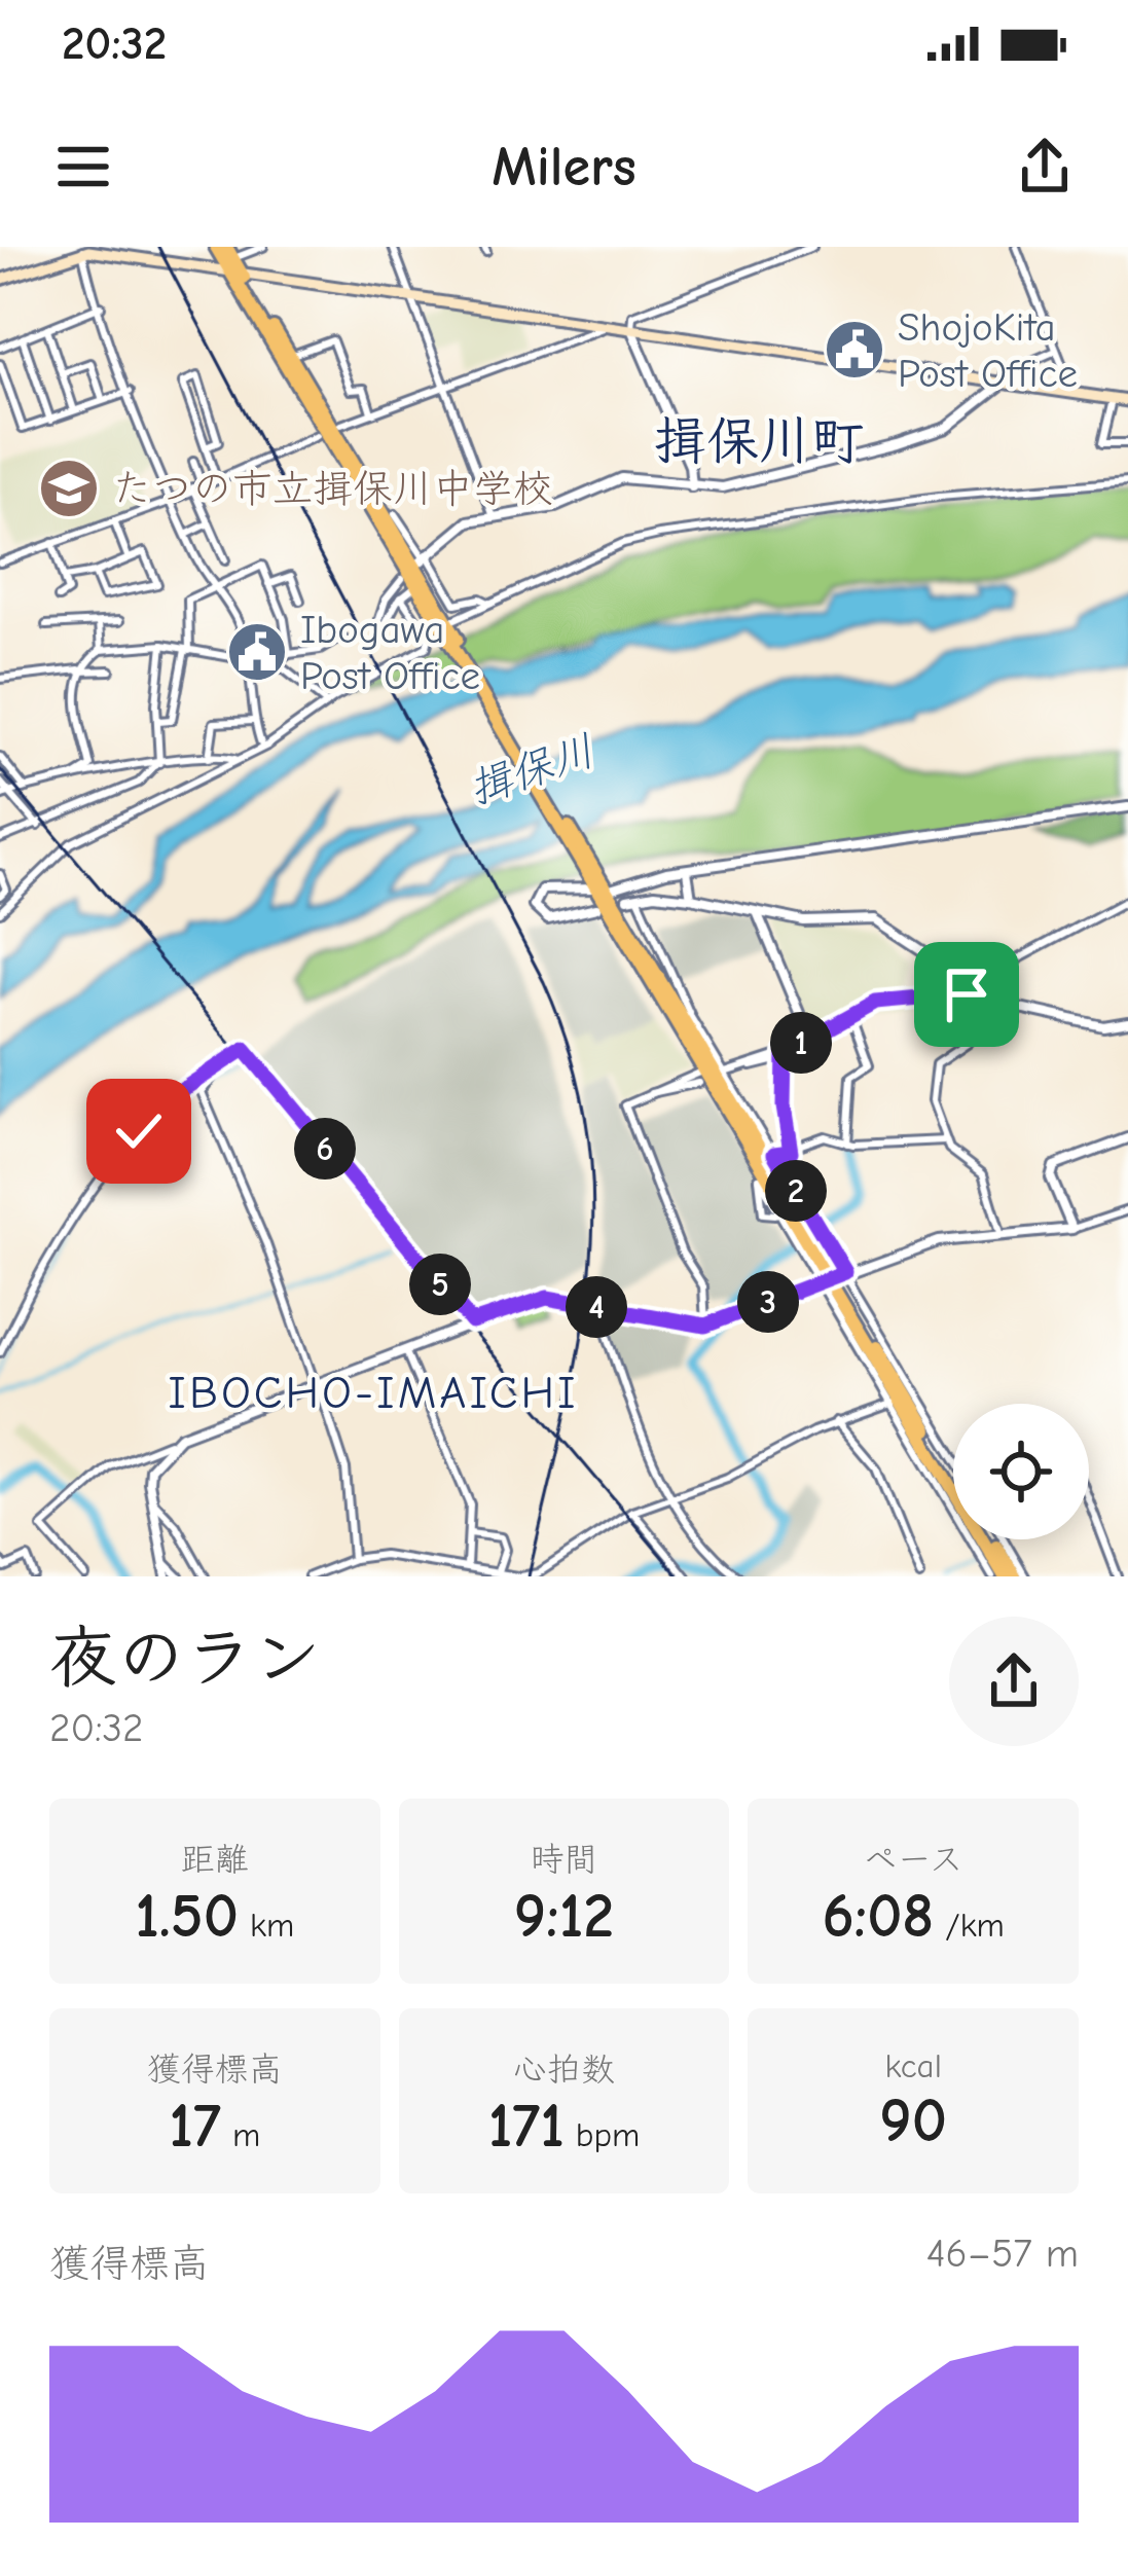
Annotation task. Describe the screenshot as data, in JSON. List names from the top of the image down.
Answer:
{
  "districts": ["揖保川町", "IBOCHO-IMAICHI"],
  "water": ["揖保川"],
  "places": {
    "public building": ["ShojoKita Post Office", "Ibogawa Post Office"],
    "school or university": ["たつの市立揖保川中学校"]
  },
  "page": {
    "status": "20:32",
    "header": "Milers",
    "pins": [
      "1",
      "6",
      "2",
      "5",
      "3",
      "4"
    ],
    "heading": ["夜のラン", "20:32"],
    "stats": [
      ["距離", "1.50 km"],
      ["時間", "9:12"],
      ["ペース", "6:08 /km"],
      ["獲得標高", "17 m"],
      ["心拍数", "171 bpm"],
      ["kcal", "90"]
    ],
    "chart": ["獲得標高", "46–57 m"]
  }
}
